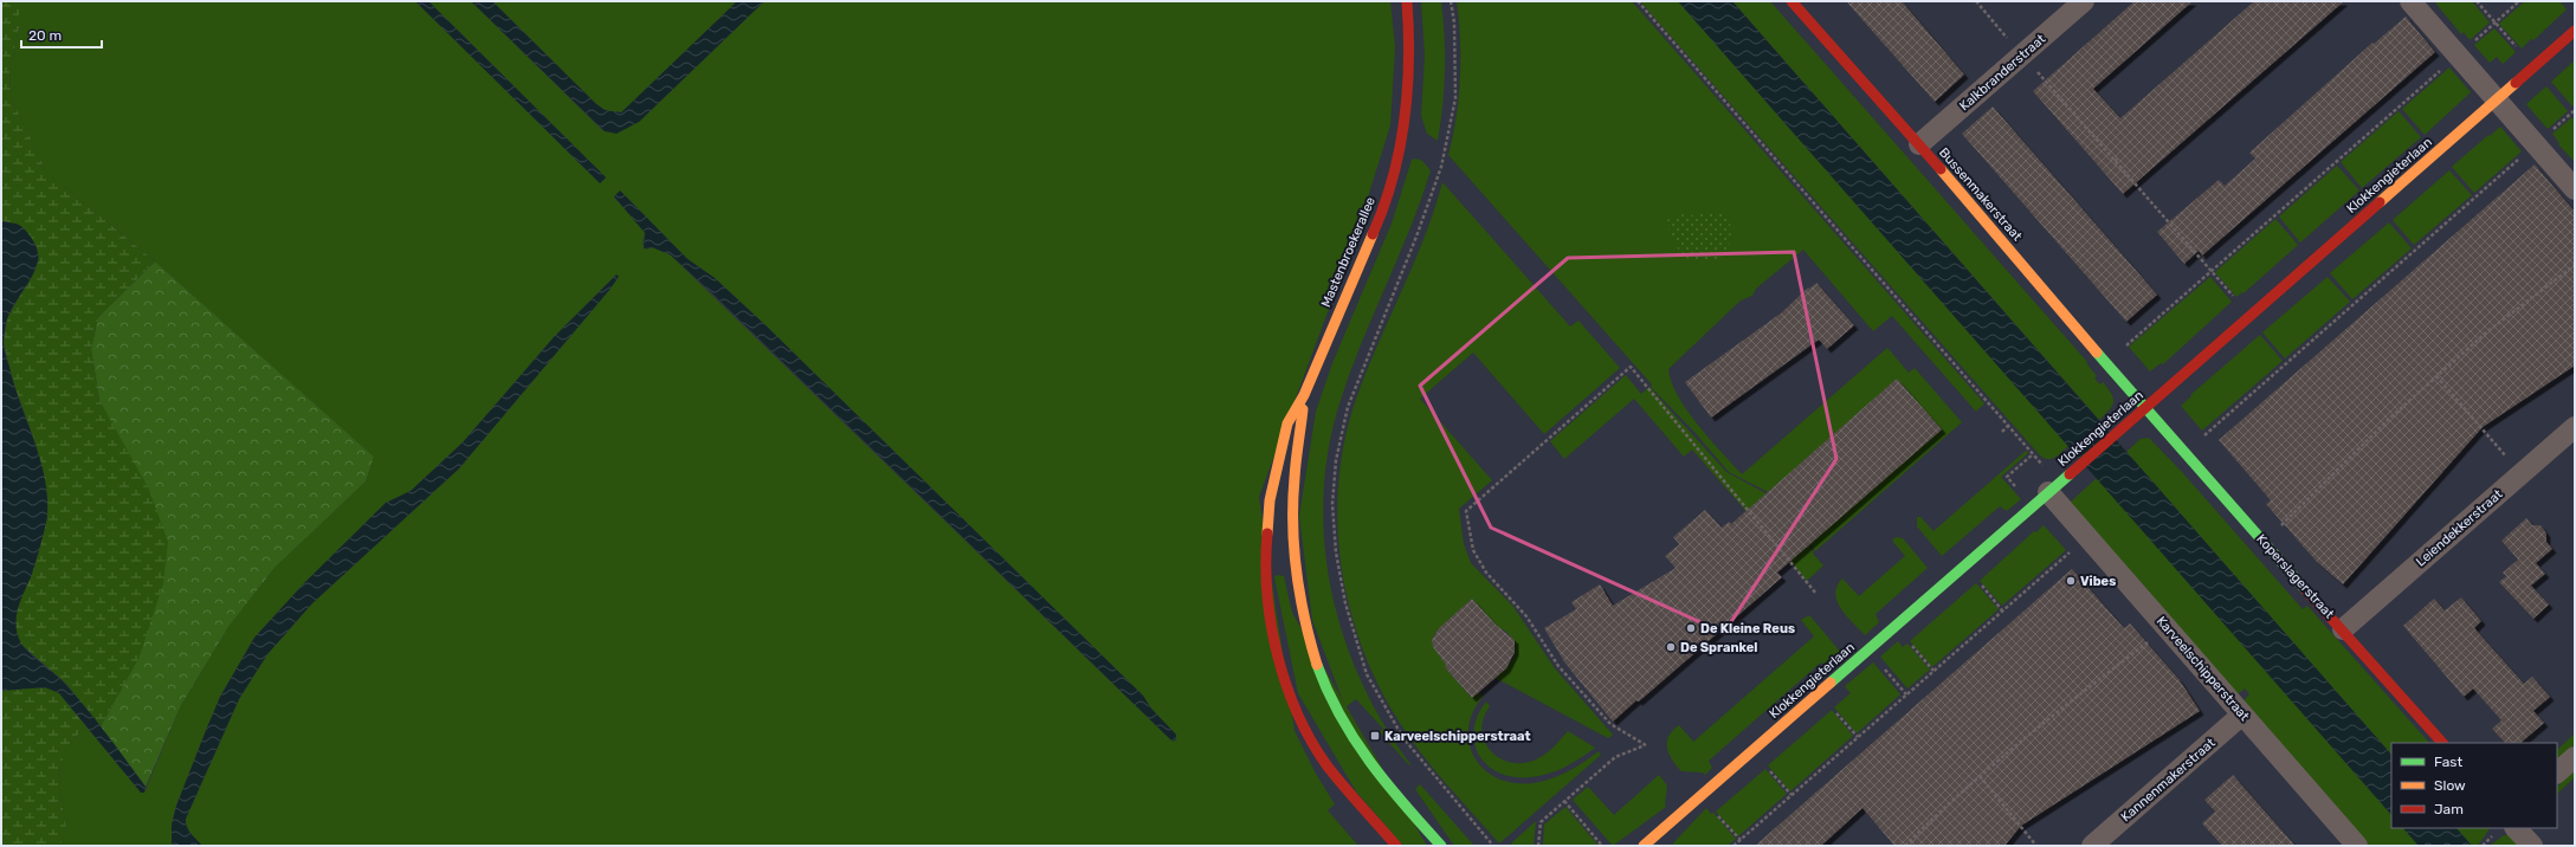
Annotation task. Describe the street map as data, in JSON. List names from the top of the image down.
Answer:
{
  "streets": {
    "street": [
      "Kalkbranderstraat",
      "Klokkengieterlaan",
      "Bussenmakerstraat",
      "Mastenbroekerallee",
      "Leiendekkerstraat",
      "Koperslagerstraat",
      "Karveelschipperstraat",
      "Kannenmakerstraat"
    ]
  },
  "crossings": [
    ["Kalkbranderstraat", "Bussenmakerstraat"],
    ["Klokkengieterlaan", "Bussenmakerstraat"],
    ["Klokkengieterlaan", "Koperslagerstraat"],
    ["Klokkengieterlaan", "Karveelschipperstraat"],
    ["Bussenmakerstraat", "Koperslagerstraat"],
    ["Leiendekkerstraat", "Koperslagerstraat"],
    ["Karveelschipperstraat", "Kannenmakerstraat"]
  ],
  "places": {
    "other": ["Vibes", "De Kleine Reus", "De Sprankel"],
    "transit": ["Karveelschipperstraat"]
  },
  "legend": ["Fast", "Slow", "Jam"],
  "scale_bar": "20 m"
}
